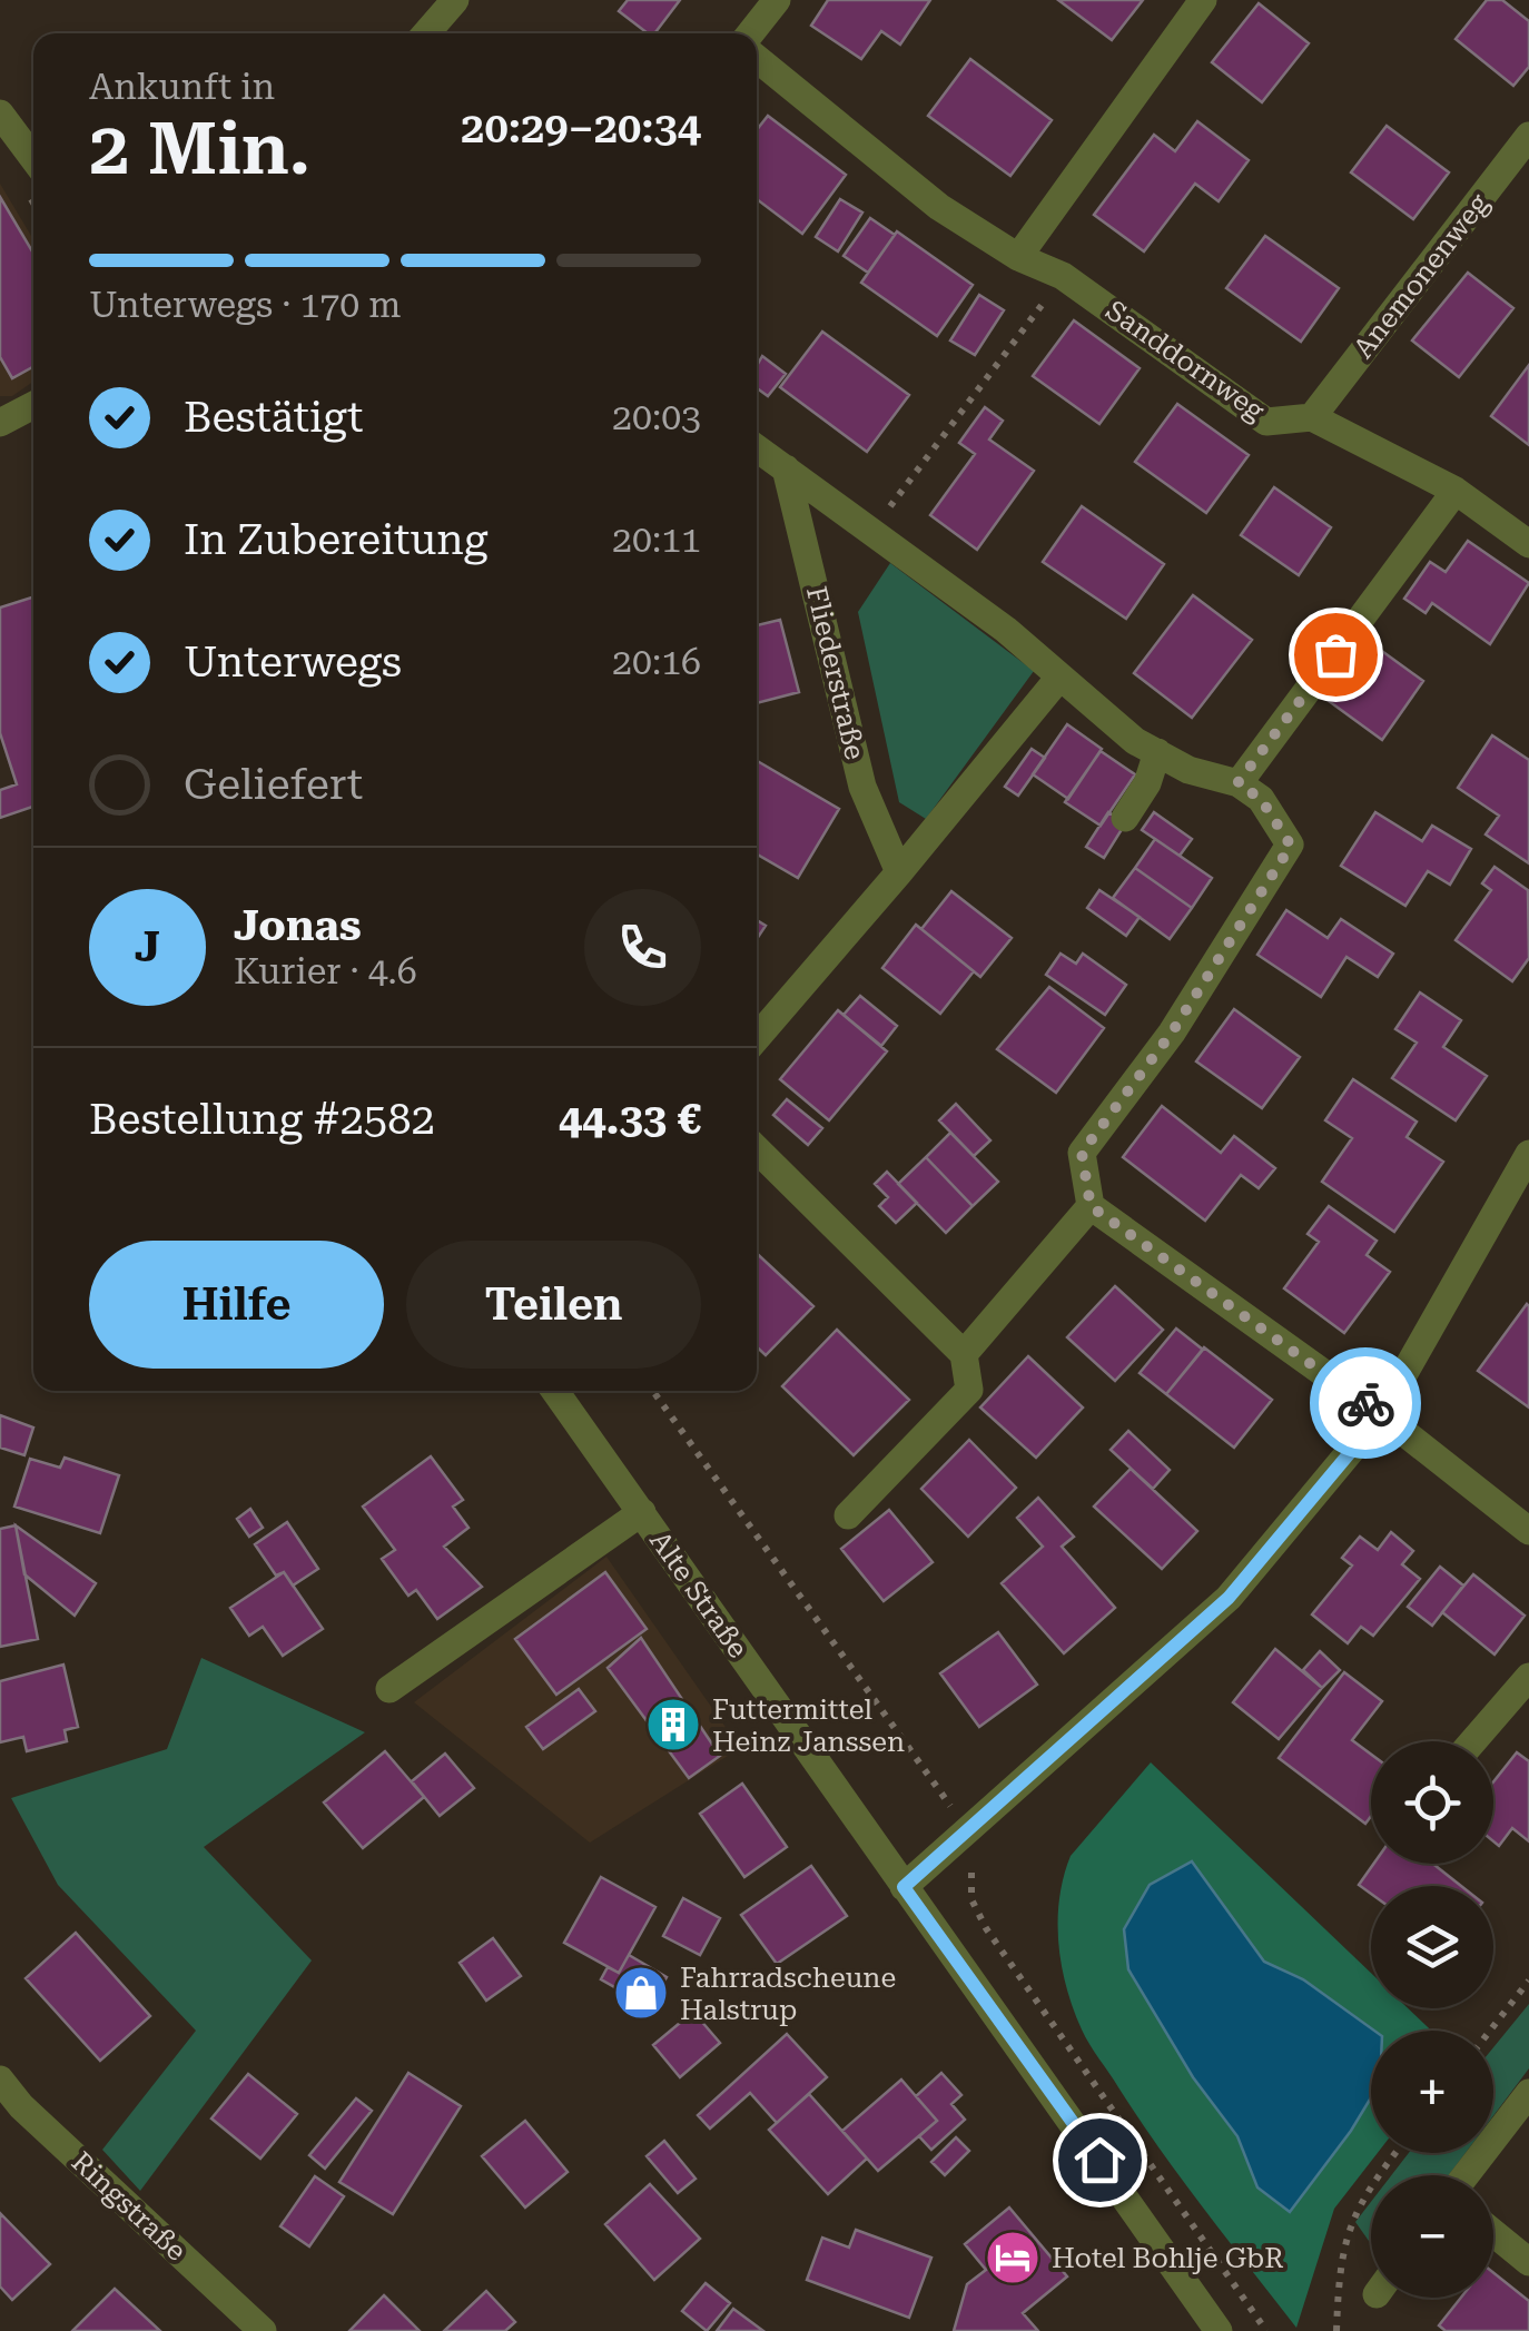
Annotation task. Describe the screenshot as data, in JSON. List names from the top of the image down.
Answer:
{
  "streets": {
    "street": [
      "Anemonenweg",
      "Sanddornweg",
      "Fliederstraße",
      "Alte Straße",
      "Ringstraße"
    ]
  },
  "crossings": [
    ["Anemonenweg", "Sanddornweg"]
  ],
  "places": {
    "building": ["Futtermittel Heinz Janssen"],
    "shop": ["Fahrradscheune Halstrup"],
    "hotel": ["Hotel Bohlje GbR"]
  },
  "page": {
    "heading": ["2 Min.", "Ankunft in", "20:29–20:34"],
    "panel": [
      "Jonas",
      "Kurier · 4.6",
      "Bestellung #2582",
      "44.33 €"
    ],
    "bar": "Unterwegs · 170 m",
    "list": [
      ["Bestätigt", "20:03"],
      ["In Zubereitung", "20:11"],
      ["Unterwegs", "20:16"],
      "Geliefert"
    ],
    "round": "J",
    "buttons": ["Hilfe", "Teilen"],
    "map_buttons": ["+", "−"]
  }
}
